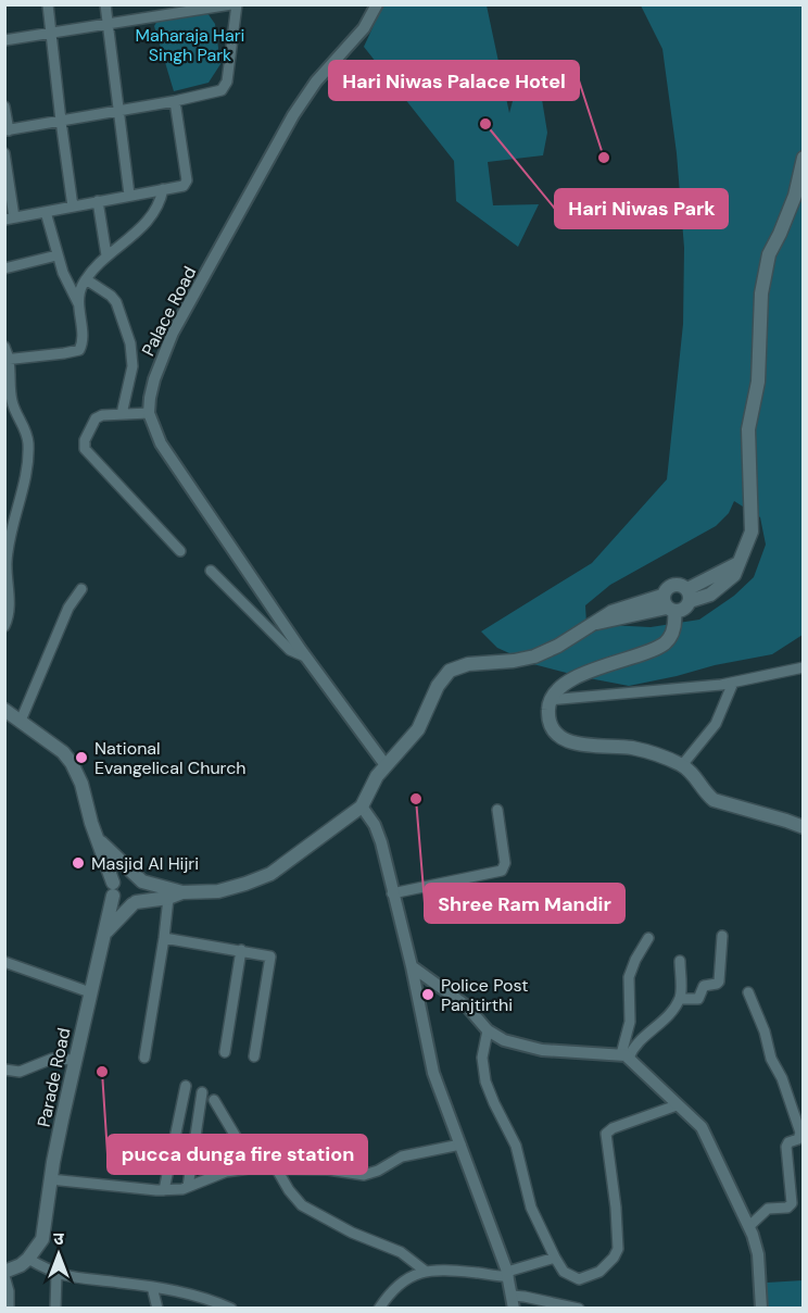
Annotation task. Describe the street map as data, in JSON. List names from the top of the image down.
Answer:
{
  "streets": {
    "main road": ["Parade Road"],
    "street": ["Palace Road"]
  },
  "parks": ["Maharaja Hari Singh Park"],
  "places": [
    "Hari Niwas Park",
    "Hari Niwas Palace Hotel",
    "National Evangelical Church",
    "Shree Ram Mandir",
    "Masjid Al Hijri",
    "Police Post Panjtirthi",
    "pucca dunga fire station"
  ],
  "north": "top"
}
